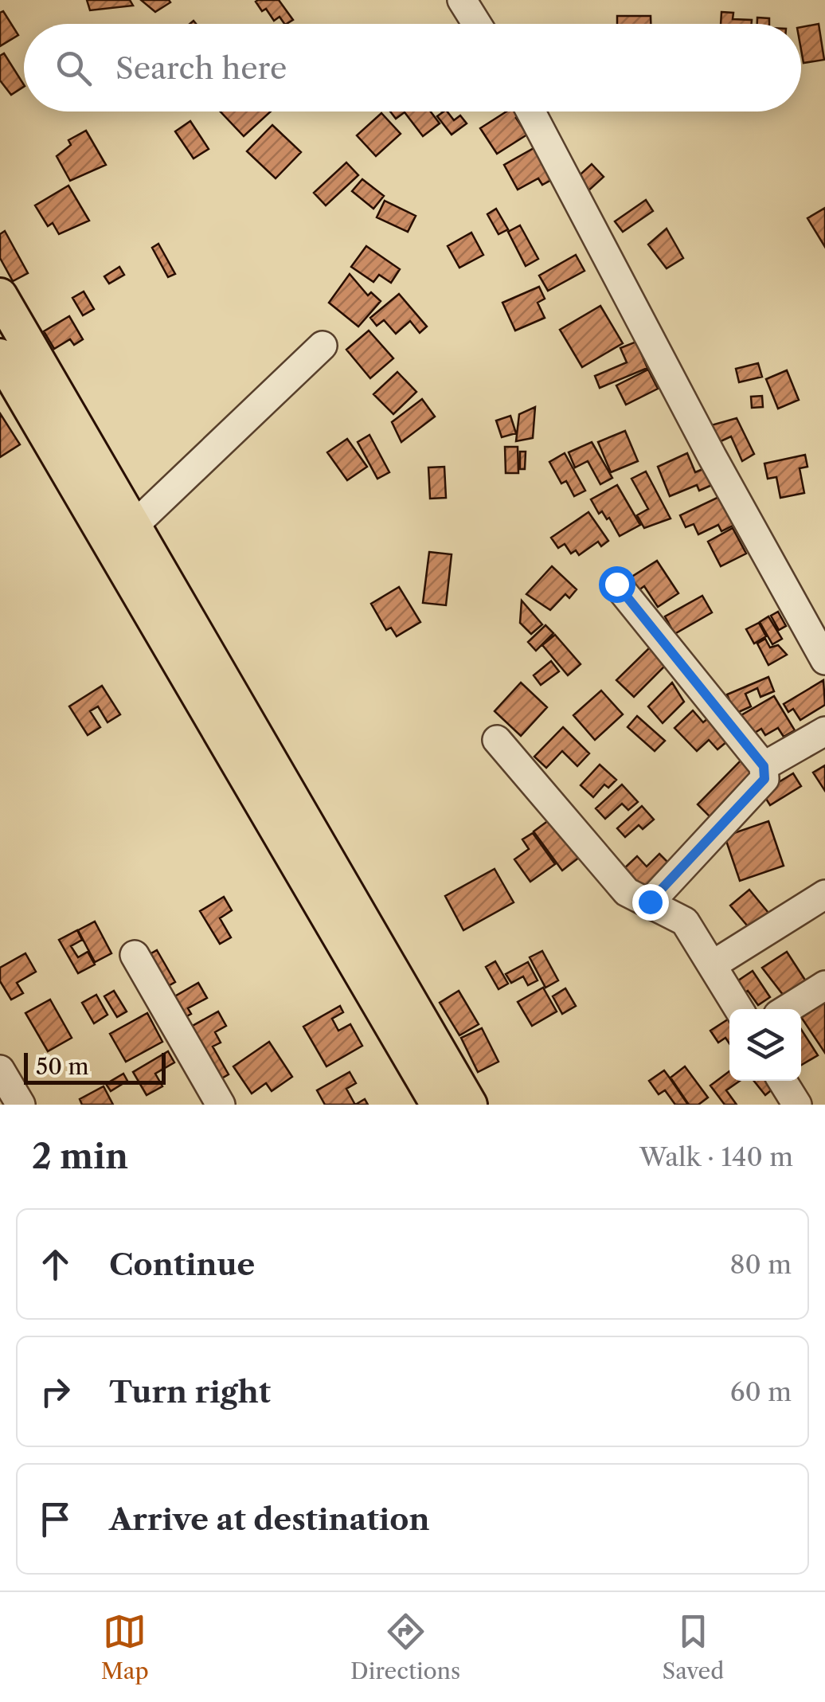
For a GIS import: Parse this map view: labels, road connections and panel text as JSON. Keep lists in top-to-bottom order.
{
  "scale_bar": "50 m",
  "page": {
    "search": "Search here",
    "scale": "50 m",
    "heading": ["2 min", "Walk · 140 m"],
    "list": [
      ["Continue", "80 m"],
      ["Turn right", "60 m"],
      "Arrive at destination"
    ],
    "nav": ["Map", "Directions", "Saved"]
  }
}
